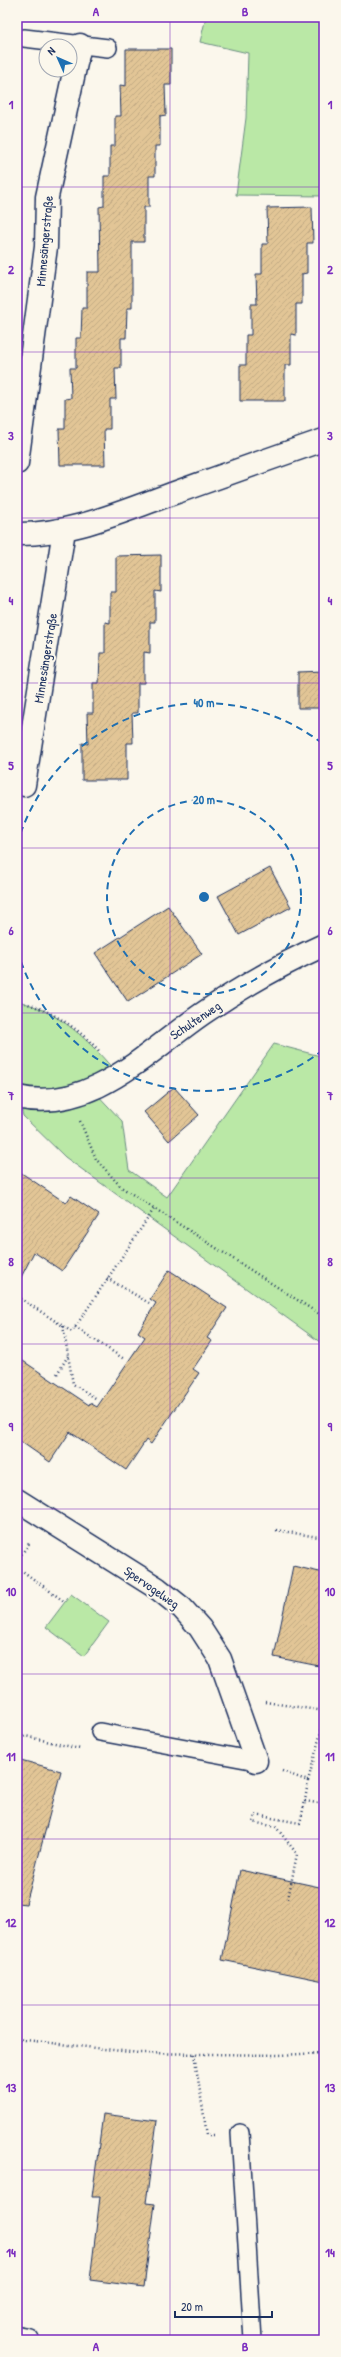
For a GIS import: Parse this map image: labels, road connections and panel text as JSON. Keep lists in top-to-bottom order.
{
  "streets": {
    "street": ["Minnesängerstraße", "Schultenweg", "Spervogelweg"]
  },
  "scale_bar": "20 m",
  "north": "top left",
  "grid": {
    "columns": ["A", "B"],
    "rows": [
      "1",
      "2",
      "3",
      "4",
      "5",
      "6",
      "7",
      "8",
      "9",
      "10",
      "11",
      "12",
      "13",
      "14"
    ]
  },
  "rings": ["40 m", "20 m"]
}
